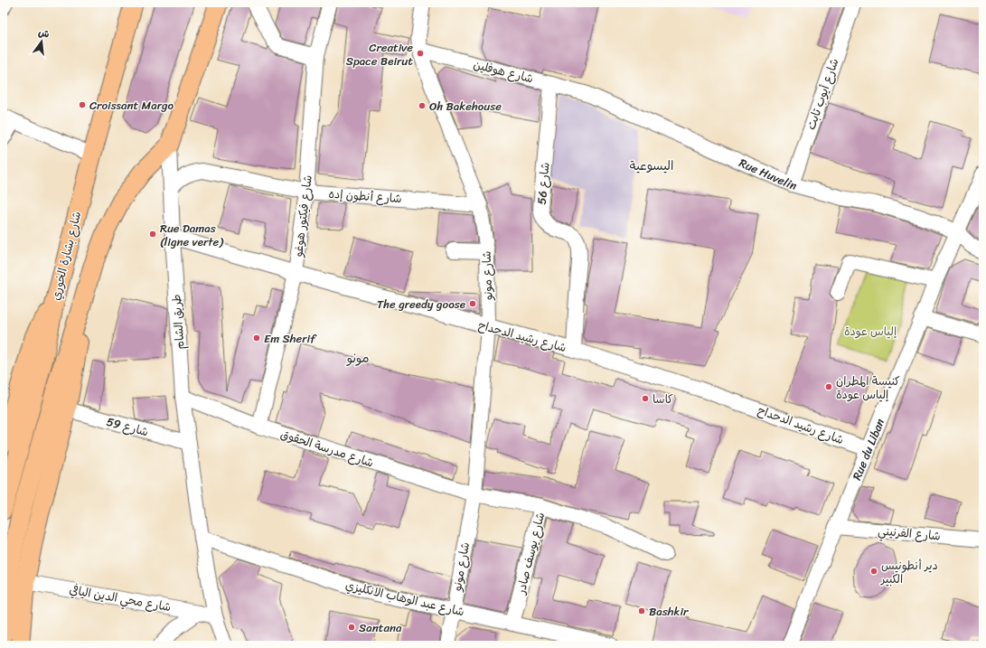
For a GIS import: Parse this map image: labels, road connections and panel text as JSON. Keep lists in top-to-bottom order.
{
  "streets": {
    "main road": ["شارع بشارة الخوري", "طريق الشام"],
    "street": [
      "شارع هوفلين",
      "شارع أيوب تابت",
      "Rue Huvelin",
      "شارع 56",
      "شارع أنطون إده",
      "شارع فيكتور هوغو",
      "شارع مونو",
      "شارع رشيد الدحداح",
      "شارع 59",
      "شارع مدرسة الحقوق",
      "Rue du Liban",
      "شارع الفرنيني",
      "شارع يوسف صادر",
      "شارع محي الدين اليافي",
      "شارع عبد الوهاب الانكليزي"
    ]
  },
  "crossings": [
    ["شارع هوفلين", "Rue Huvelin"],
    ["شارع هوفلين", "شارع 56"],
    ["شارع هوفلين", "شارع مونو"],
    ["شارع أيوب تابت", "Rue Huvelin"],
    ["Rue Huvelin", "Rue du Liban"],
    ["شارع 56", "شارع رشيد الدحداح"],
    ["شارع أنطون إده", "شارع فيكتور هوغو"],
    ["شارع أنطون إده", "شارع مونو"],
    ["شارع أنطون إده", "طريق الشام"],
    ["شارع فيكتور هوغو", "شارع رشيد الدحداح"],
    ["شارع فيكتور هوغو", "شارع مدرسة الحقوق"],
    ["شارع مونو", "شارع رشيد الدحداح"],
    ["شارع مونو", "شارع مدرسة الحقوق"],
    ["شارع مونو", "شارع يوسف صادر"],
    ["شارع مونو", "شارع عبد الوهاب الانكليزي"],
    ["طريق الشام", "شارع رشيد الدحداح"],
    ["طريق الشام", "شارع 59"],
    ["طريق الشام", "شارع مدرسة الحقوق"],
    ["طريق الشام", "شارع محي الدين اليافي"],
    ["طريق الشام", "شارع عبد الوهاب الانكليزي"],
    ["شارع رشيد الدحداح", "Rue du Liban"],
    ["شارع مدرسة الحقوق", "شارع يوسف صادر"],
    ["Rue du Liban", "شارع الفرنيني"],
    ["شارع يوسف صادر", "شارع عبد الوهاب الانكليزي"]
  ],
  "districts": ["اليسوعية", "مونو"],
  "parks": ["إلياس عودة"],
  "places": [
    "Creative Space Beirut",
    "Croissant Margo",
    "Oh Bakehouse",
    "Rue Damas (ligne verte)",
    "The greedy goose",
    "Em Sherif",
    "كنيسة المطران إلياس عودة",
    "كاسا",
    "دير أنطونيس الكبير",
    "Bashkir",
    "Santana"
  ],
  "north": "top"
}
